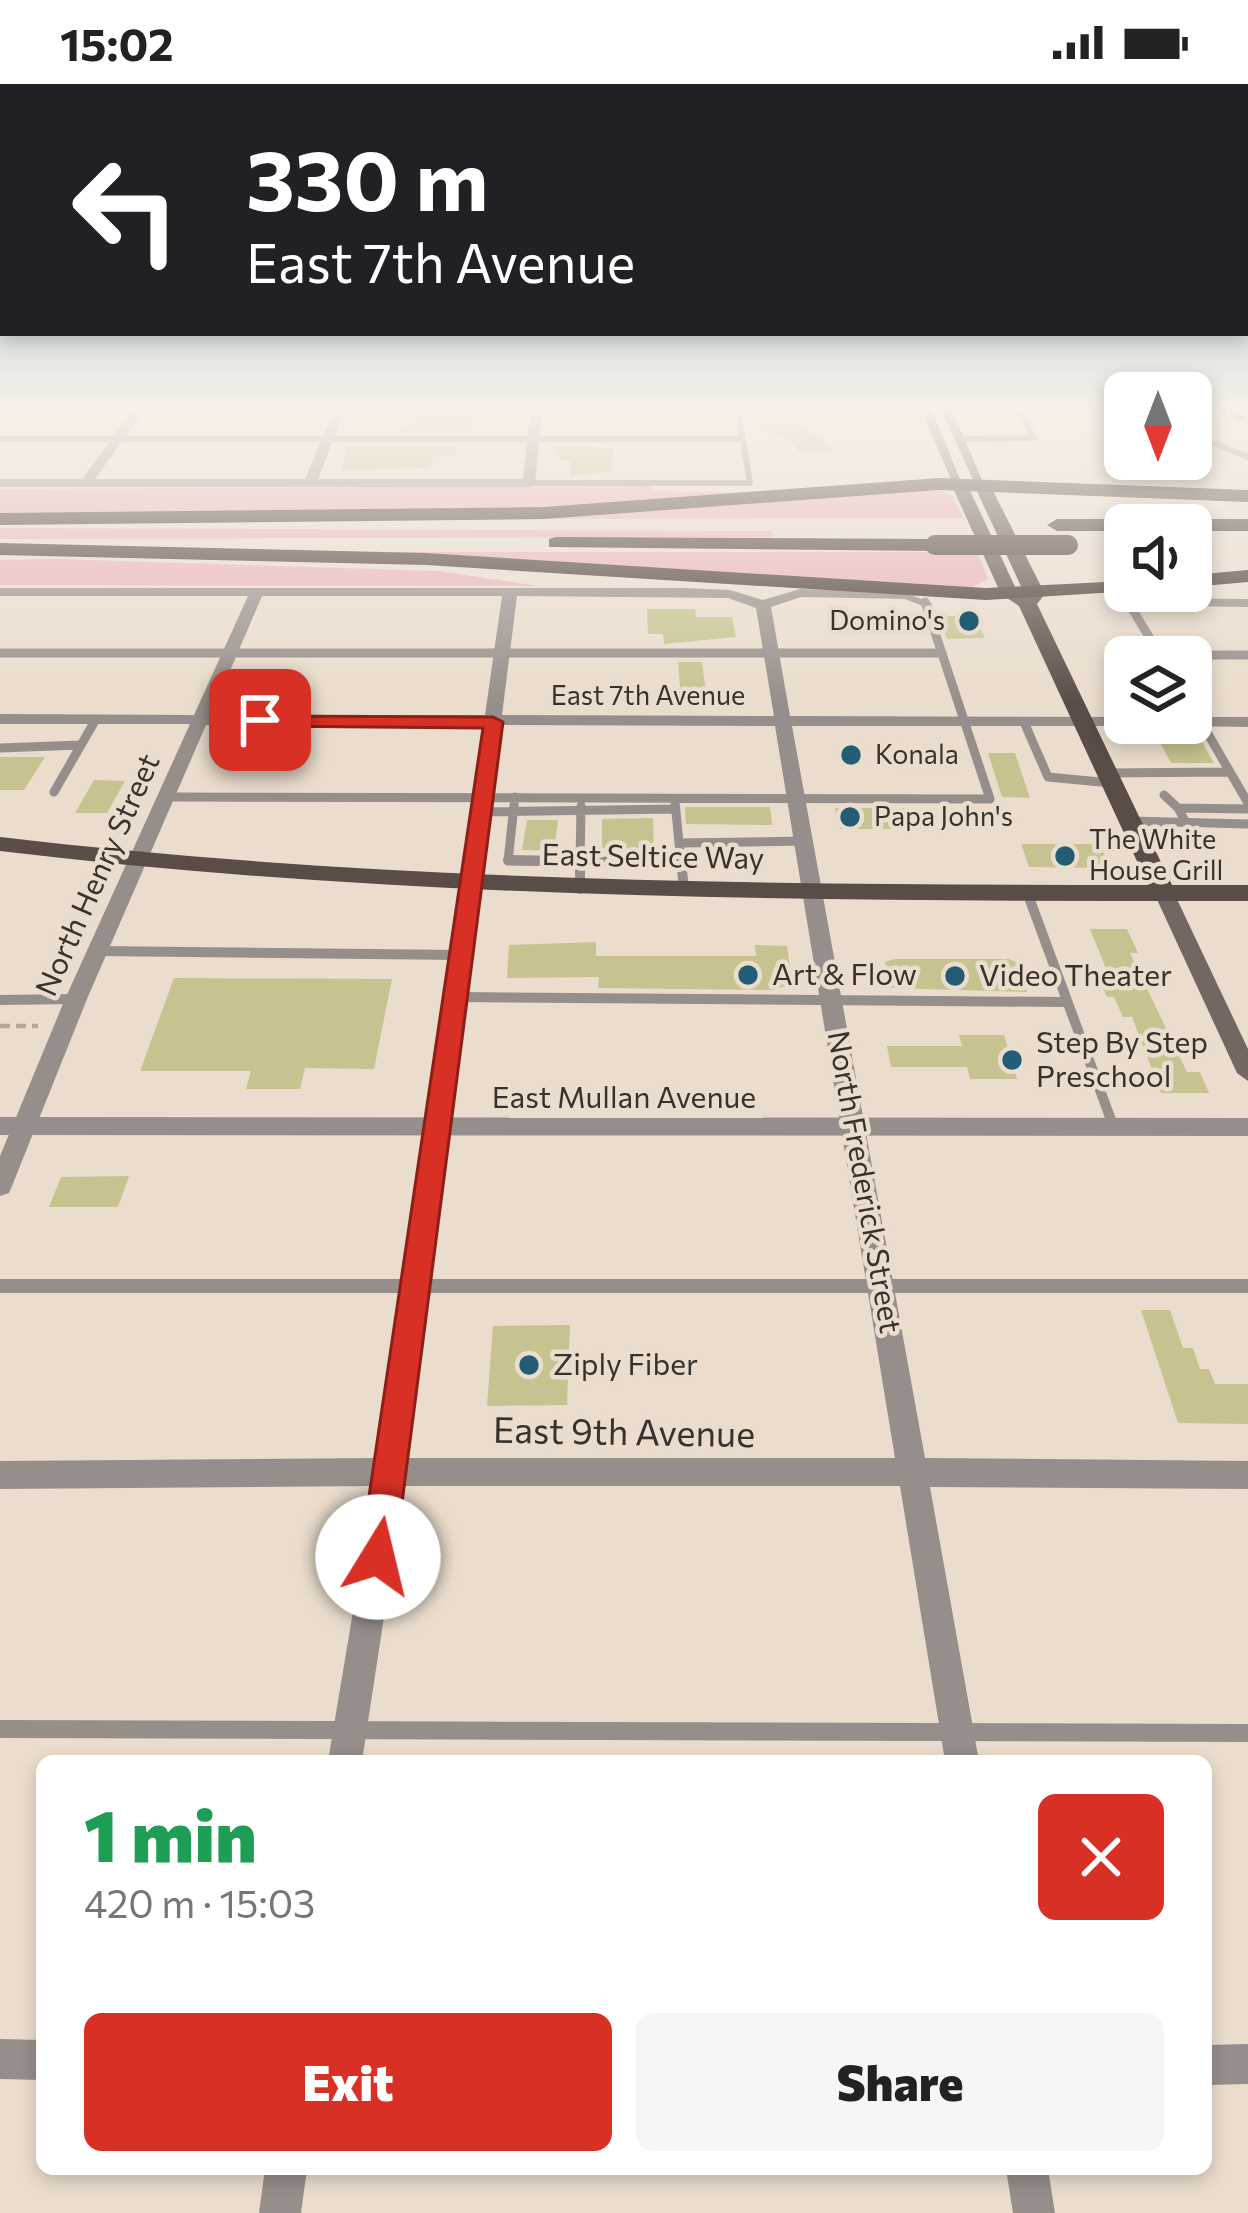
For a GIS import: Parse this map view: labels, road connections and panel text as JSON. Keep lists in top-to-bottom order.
{
  "streets": {
    "main road": ["East Seltice Way"],
    "street": [
      "East 7th Avenue",
      "North Henry Street",
      "East Mullan Avenue",
      "North Frederick Street",
      "East 9th Avenue"
    ]
  },
  "crossings": [
    ["East 7th Avenue", "North Henry Street"],
    ["East 7th Avenue", "North Frederick Street"],
    ["East Seltice Way", "North Henry Street"],
    ["East Seltice Way", "North Frederick Street"],
    ["North Henry Street", "East Mullan Avenue"],
    ["East Mullan Avenue", "North Frederick Street"],
    ["North Frederick Street", "East 9th Avenue"]
  ],
  "places": [
    "Domino's",
    "Konala",
    "Papa John's",
    "The White House Grill",
    "Art & Flow",
    "Video Theater",
    "Step By Step Preschool",
    "Ziply Fiber"
  ],
  "north": "bottom",
  "page": {
    "status": "15:02",
    "turn": ["330 m", "East 7th Avenue"],
    "heading": ["1 min", "420 m · 15:03"],
    "buttons": ["Exit", "Share"]
  }
}
